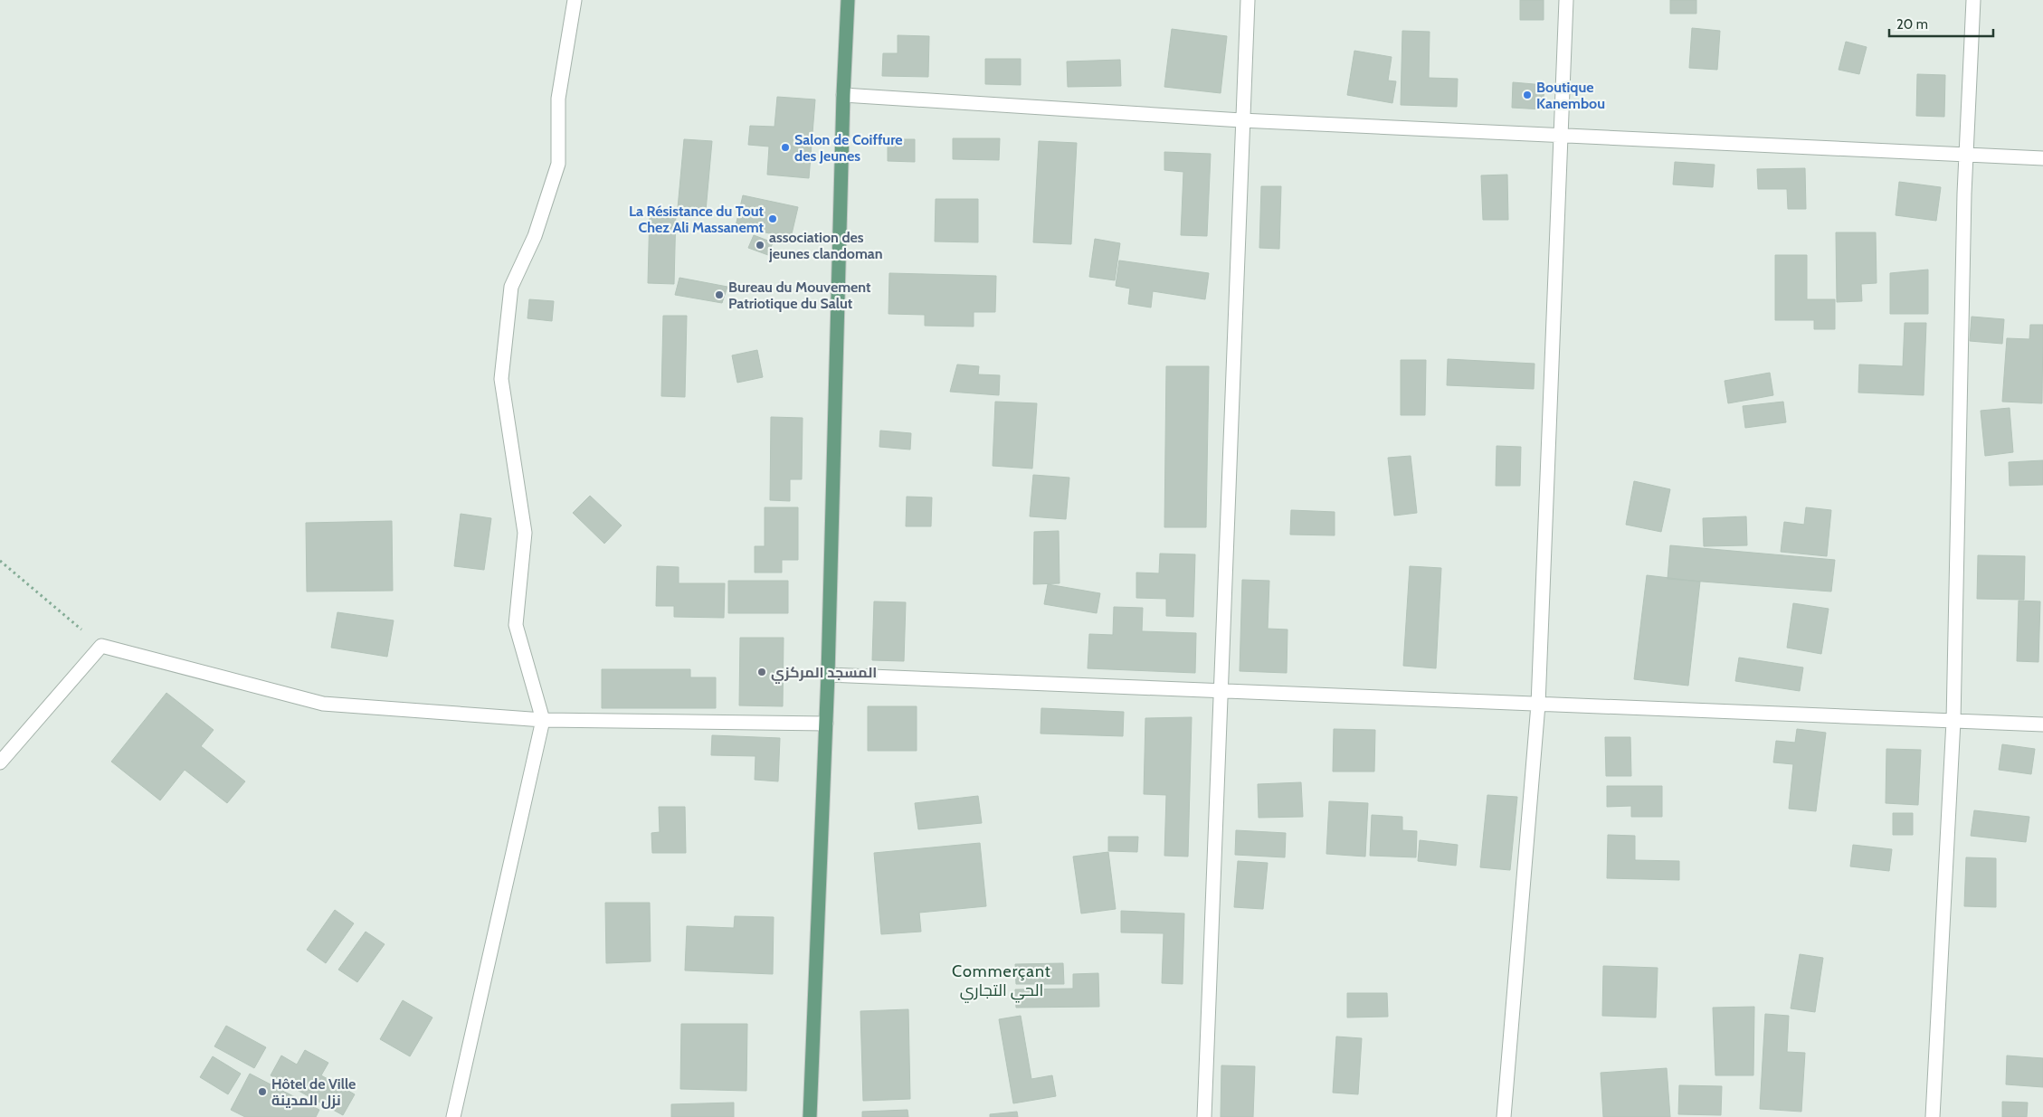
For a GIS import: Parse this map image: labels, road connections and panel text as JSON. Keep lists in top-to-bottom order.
{
  "districts": ["Commerçant الحي التجاري"],
  "places": [
    "Boutique Kanembou",
    "Salon de Coiffure des Jeunes",
    "La Résistance du Tout Chez Ali Massanemt",
    "association des jeunes clandoman",
    "Bureau du Mouvement Patriotique du Salut",
    "المسجد المركزي",
    "Hôtel de Ville نزل المدينة"
  ],
  "scale_bar": "20 m"
}
